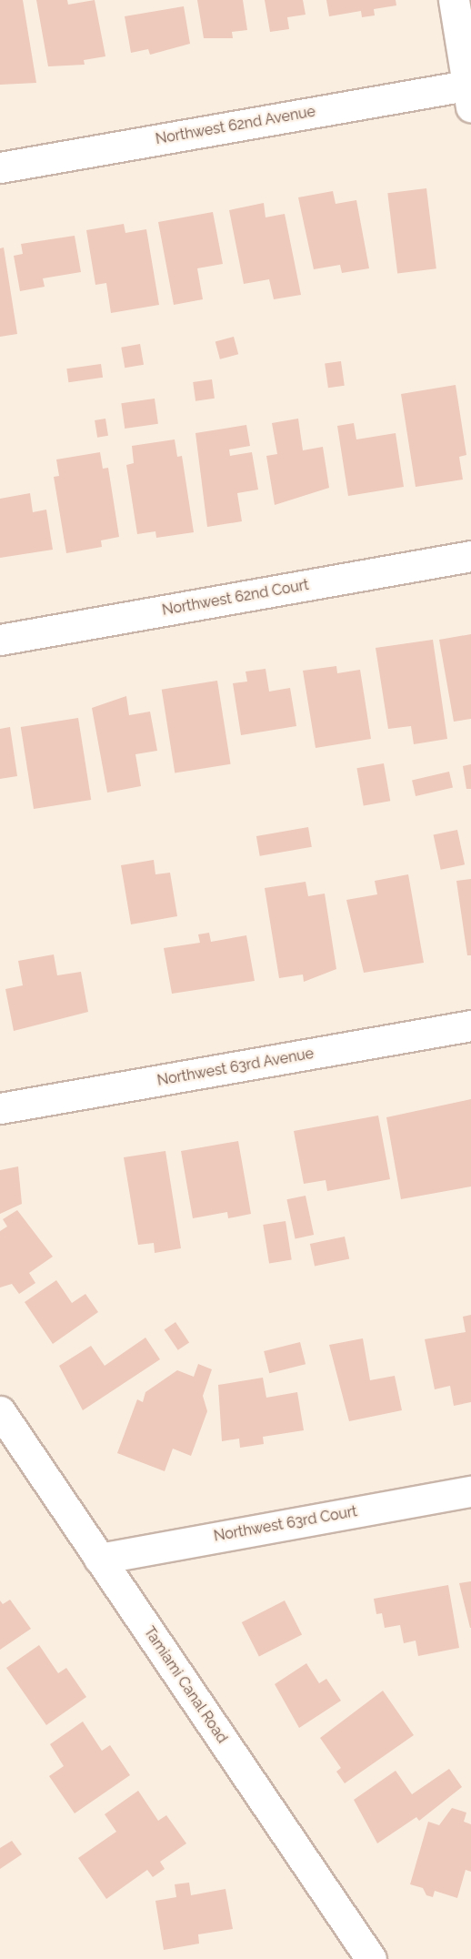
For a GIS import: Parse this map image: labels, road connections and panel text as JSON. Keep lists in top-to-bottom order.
{
  "streets": {
    "street": [
      "Northwest 62nd Avenue",
      "Northwest 62nd Court",
      "Northwest 63rd Avenue",
      "Northwest 63rd Court",
      "Tamiami Canal Road"
    ]
  },
  "crossings": [
    ["Northwest 63rd Court", "Tamiami Canal Road"]
  ]
}
